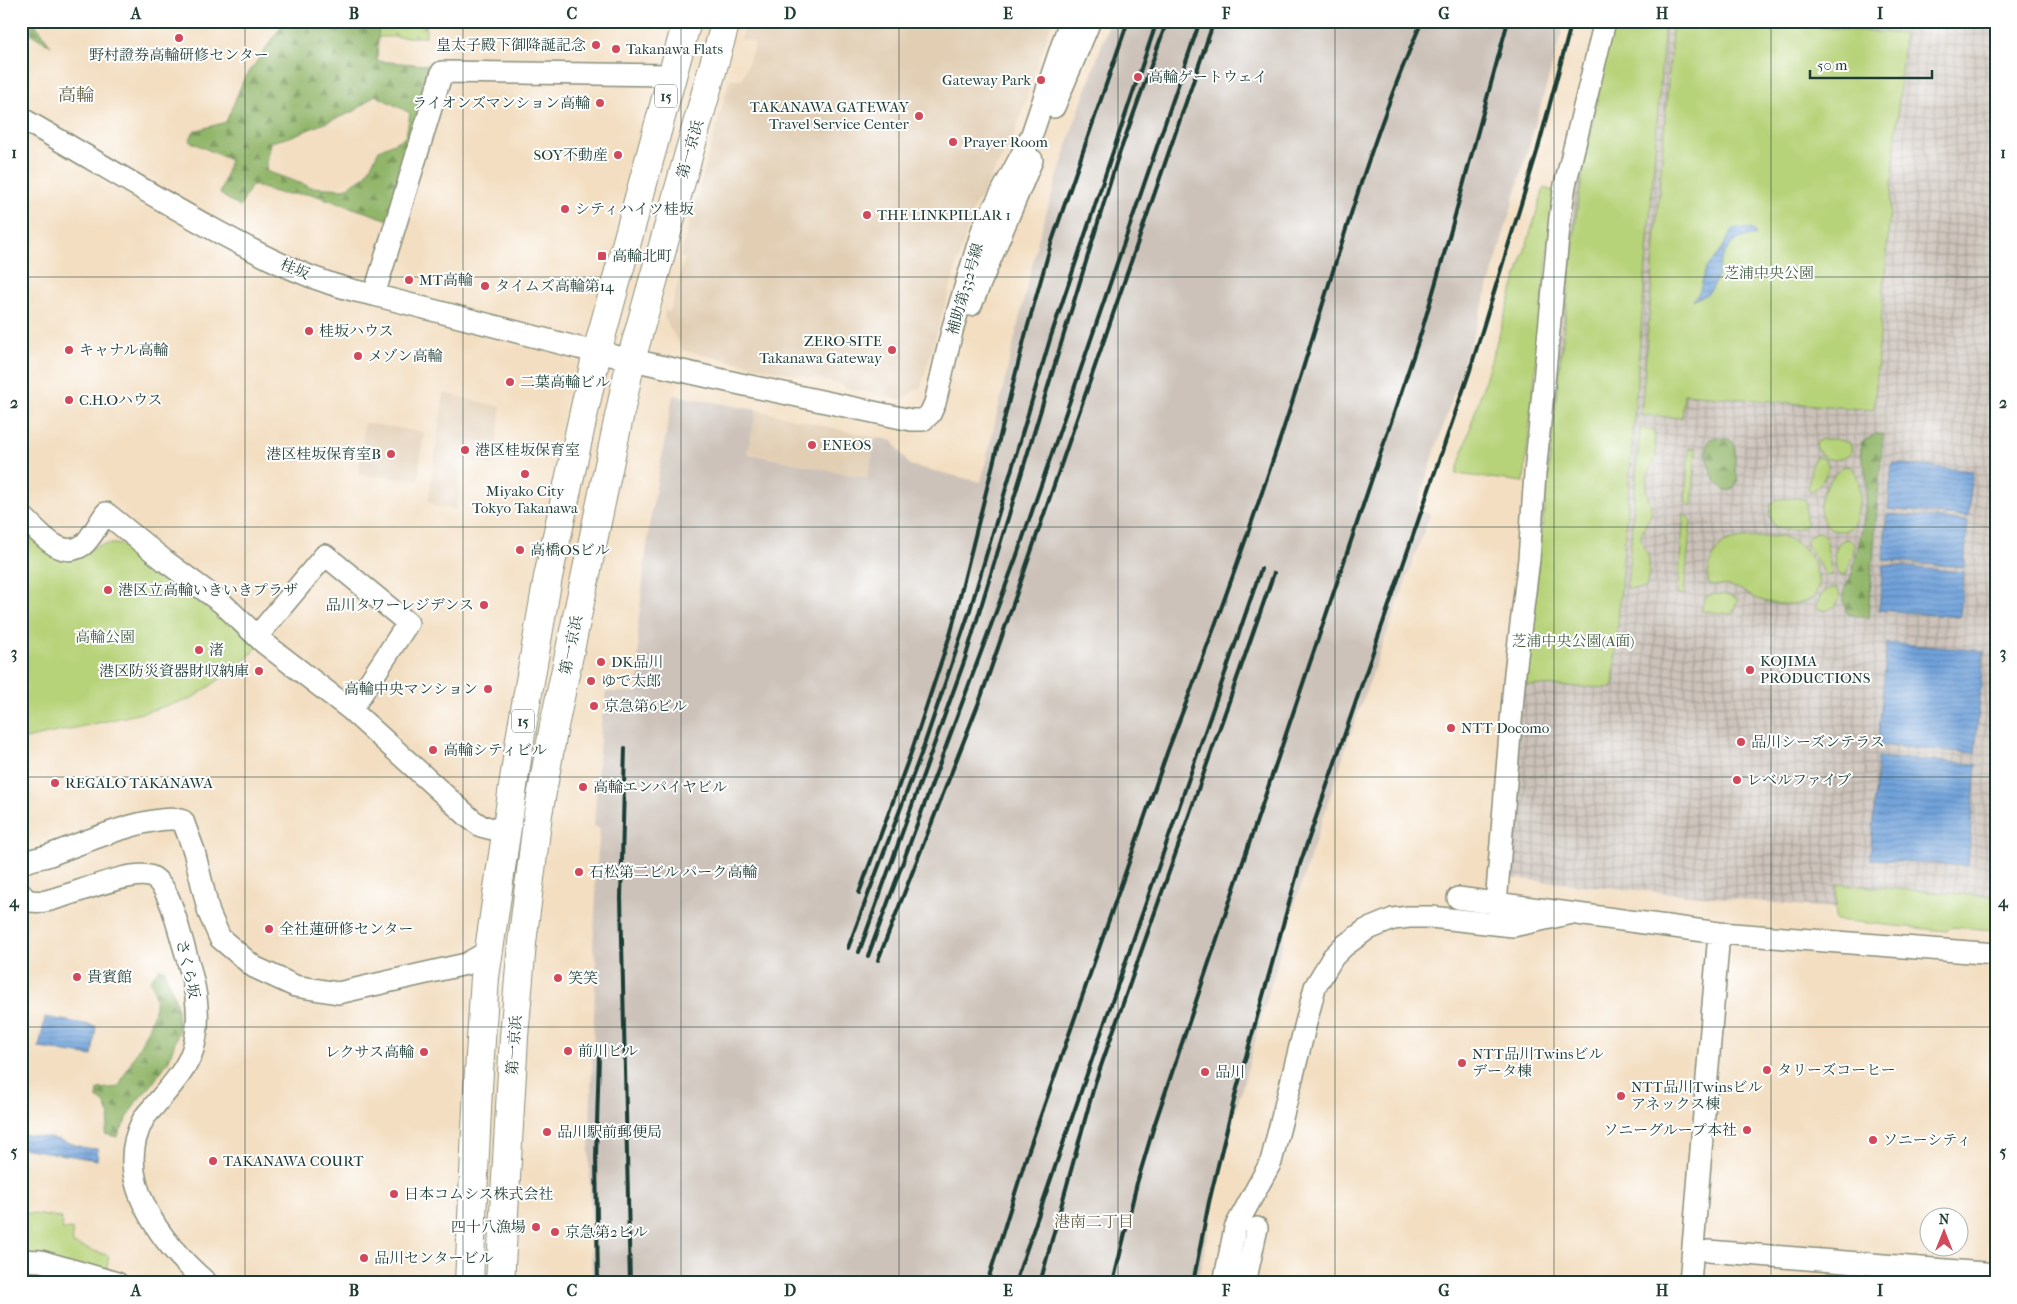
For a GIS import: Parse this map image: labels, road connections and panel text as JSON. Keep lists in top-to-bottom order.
{
  "streets": {
    "highway": ["15", "第一京浜"],
    "street": ["桂坂", "補助第332号線", "さくら坂"]
  },
  "crossings": [
    ["15", "桂坂"],
    ["第一京浜", "桂坂"],
    ["桂坂", "補助第332号線"]
  ],
  "districts": ["高輪", "港南二丁目"],
  "parks": ["芝浦中央公園", "高輪公園", "芝浦中央公園(A面)"],
  "places": {
    "other": [
      "野村證券高輪研修センター",
      "皇太子殿下御降誕記念",
      "Takanawa Flats",
      "高輪ゲートウェイ",
      "Gateway Park",
      "ライオンズマンション高輪",
      "TAKANAWA GATEWAY Travel Service Center",
      "Prayer Room",
      "SOY不動産",
      "シティハイツ桂坂",
      "THE LINKPILLAR 1",
      "MT高輪",
      "タイムズ高輪第14",
      "桂坂ハウス",
      "キャナル高輪",
      "ZERO-SITE Takanawa Gateway",
      "メゾン高輪",
      "二葉高輪ビル",
      "C.H.Oハウス",
      "ENEOS",
      "港区桂坂保育室",
      "港区桂坂保育室B",
      "Miyako City Tokyo Takanawa",
      "高橋OSビル",
      "港区立高輪いきいきプラザ",
      "品川タワーレジデンス",
      "渚",
      "DK品川",
      "KOJIMA PRODUCTIONS",
      "港区防災資器財収納庫",
      "ゆで太郎",
      "高輪中央マンション",
      "京急第6ビル",
      "NTT Docomo",
      "品川シーズンテラス",
      "高輪シティビル",
      "レベルファイブ",
      "REGALO TAKANAWA",
      "高輪エンパイヤビル",
      "石松第二ビル パーク高輪",
      "全社蓮研修センター",
      "貴賓館",
      "笑笑",
      "前川ビル",
      "レクサス高輪",
      "NTT品川Twinsビル データ棟",
      "タリーズコーヒー",
      "品川",
      "NTT品川Twinsビル アネックス棟",
      "ソニーグループ本社",
      "品川駅前郵便局",
      "ソニーシティ",
      "TAKANAWA COURT",
      "日本コムシス株式会社",
      "四十八漁場",
      "京急第2ビル",
      "品川センタービル"
    ],
    "transit": ["高輪北町"]
  },
  "scale_bar": "50 m",
  "north": "top",
  "grid": {
    "columns": [
      "A",
      "B",
      "C",
      "D",
      "E",
      "F",
      "G",
      "H",
      "I"
    ],
    "rows": [
      "1",
      "2",
      "3",
      "4",
      "5"
    ]
  }
}
